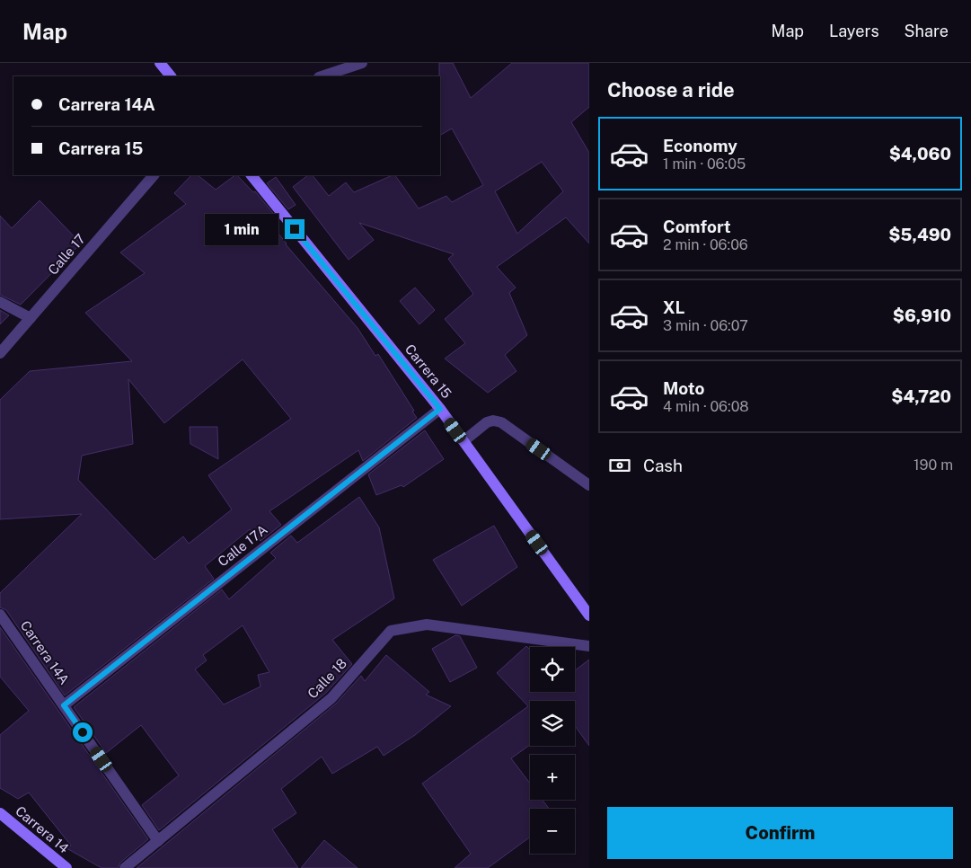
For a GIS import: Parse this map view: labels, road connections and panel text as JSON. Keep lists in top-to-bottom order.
{
  "streets": {
    "street": [
      "Calle 17",
      "Carrera 15",
      "Calle 17A",
      "Carrera 14A",
      "Calle 18",
      "Carrera 14"
    ]
  },
  "crossings": [
    ["Carrera 15", "Calle 17A"],
    ["Calle 17A", "Carrera 14A"],
    ["Carrera 14A", "Calle 18"]
  ],
  "page": {
    "header": "Map",
    "nav": ["Map", "Layers", "Share"],
    "heading": "Choose a ride",
    "banner": ["Carrera 14A", "Carrera 15"],
    "list": [
      {
        "name": "Economy",
        "note": "1 min · 06:05",
        "value": "$4,060"
      },
      {
        "name": "Comfort",
        "note": "2 min · 06:06",
        "value": "$5,490"
      },
      {
        "name": "XL",
        "note": "3 min · 06:07",
        "value": "$6,910"
      },
      {
        "name": "Moto",
        "note": "4 min · 06:08",
        "value": "$4,720"
      }
    ],
    "bubble": "1 min",
    "pay": ["Cash", "190 m"],
    "map_buttons": ["+", "−"],
    "buttons": "Confirm"
  }
}
